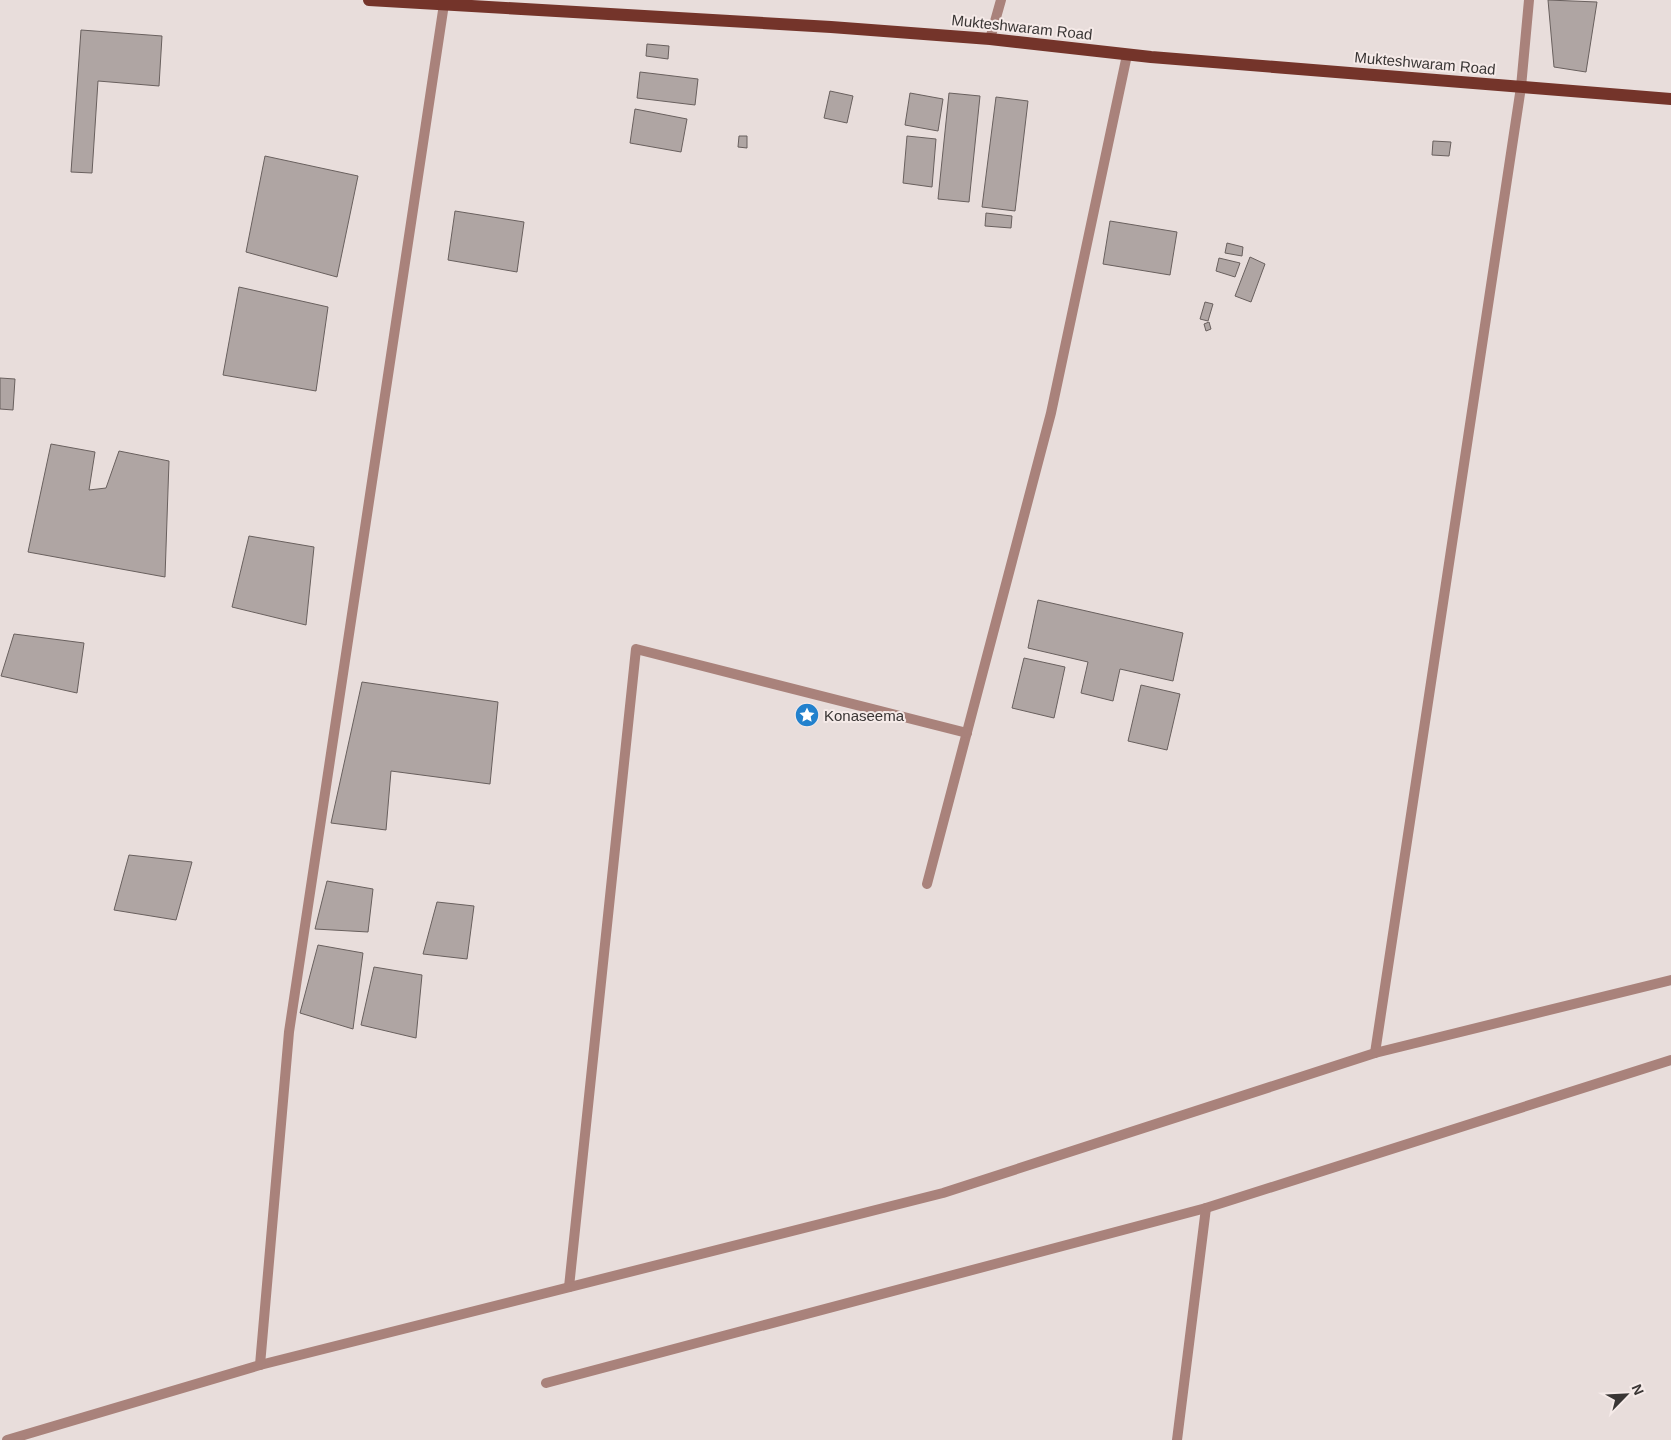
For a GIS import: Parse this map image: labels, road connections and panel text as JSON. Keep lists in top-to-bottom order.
{
  "streets": {
    "main road": ["Mukteshwaram Road"]
  },
  "places": {
    "place": ["Konaseema"]
  },
  "north": "top right"
}
